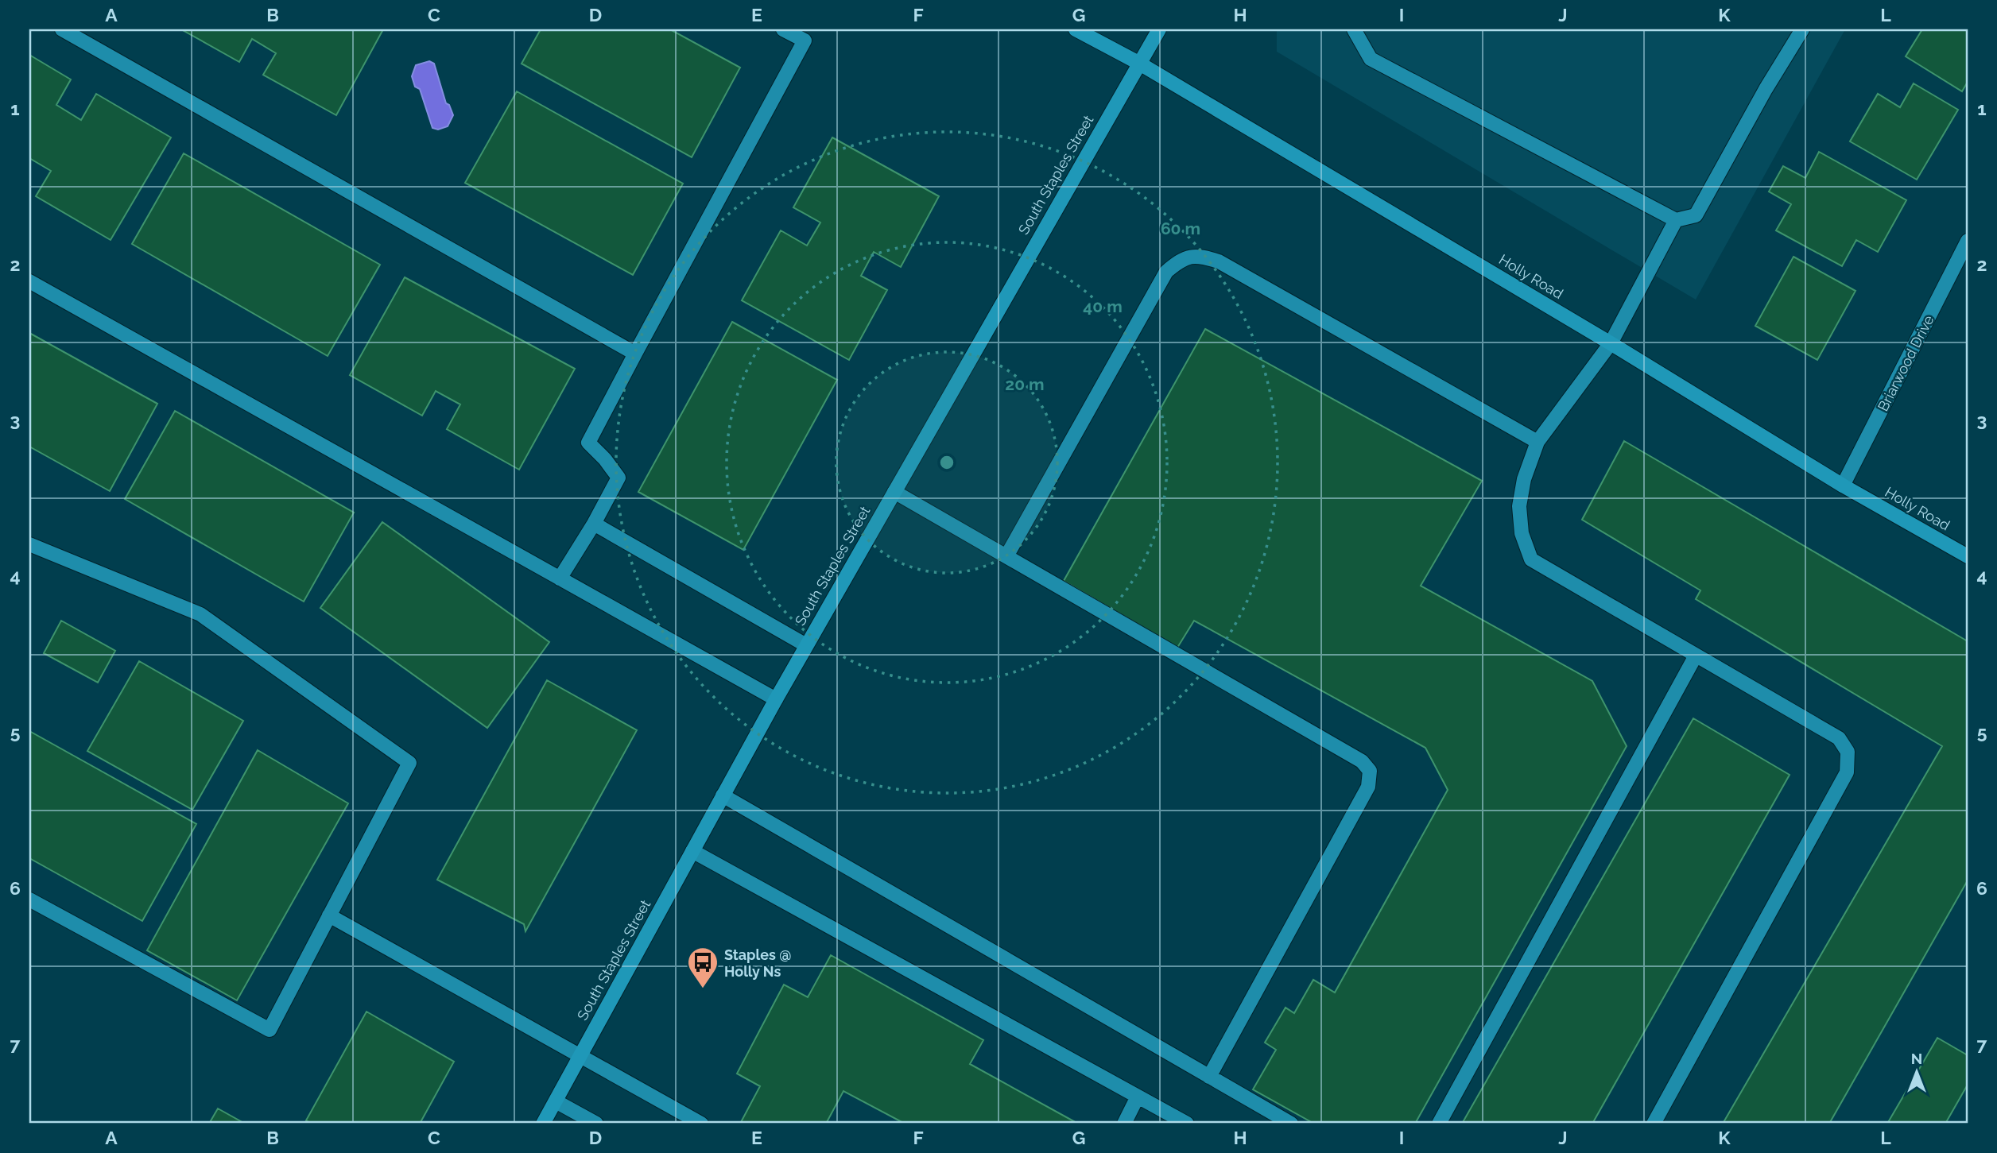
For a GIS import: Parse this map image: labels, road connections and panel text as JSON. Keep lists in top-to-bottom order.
{
  "streets": {
    "main road": ["South Staples Street", "Holly Road"],
    "street": ["Briarwood Drive"]
  },
  "crossings": [
    ["South Staples Street", "Holly Road"],
    ["Holly Road", "Briarwood Drive"]
  ],
  "places": {
    "bus stop": ["Staples @ Holly Ns"]
  },
  "north": "top",
  "grid": {
    "columns": [
      "A",
      "B",
      "C",
      "D",
      "E",
      "F",
      "G",
      "H",
      "I",
      "J",
      "K",
      "L"
    ],
    "rows": [
      "1",
      "2",
      "3",
      "4",
      "5",
      "6",
      "7"
    ]
  },
  "rings": ["60 m", "40 m", "20 m"]
}
